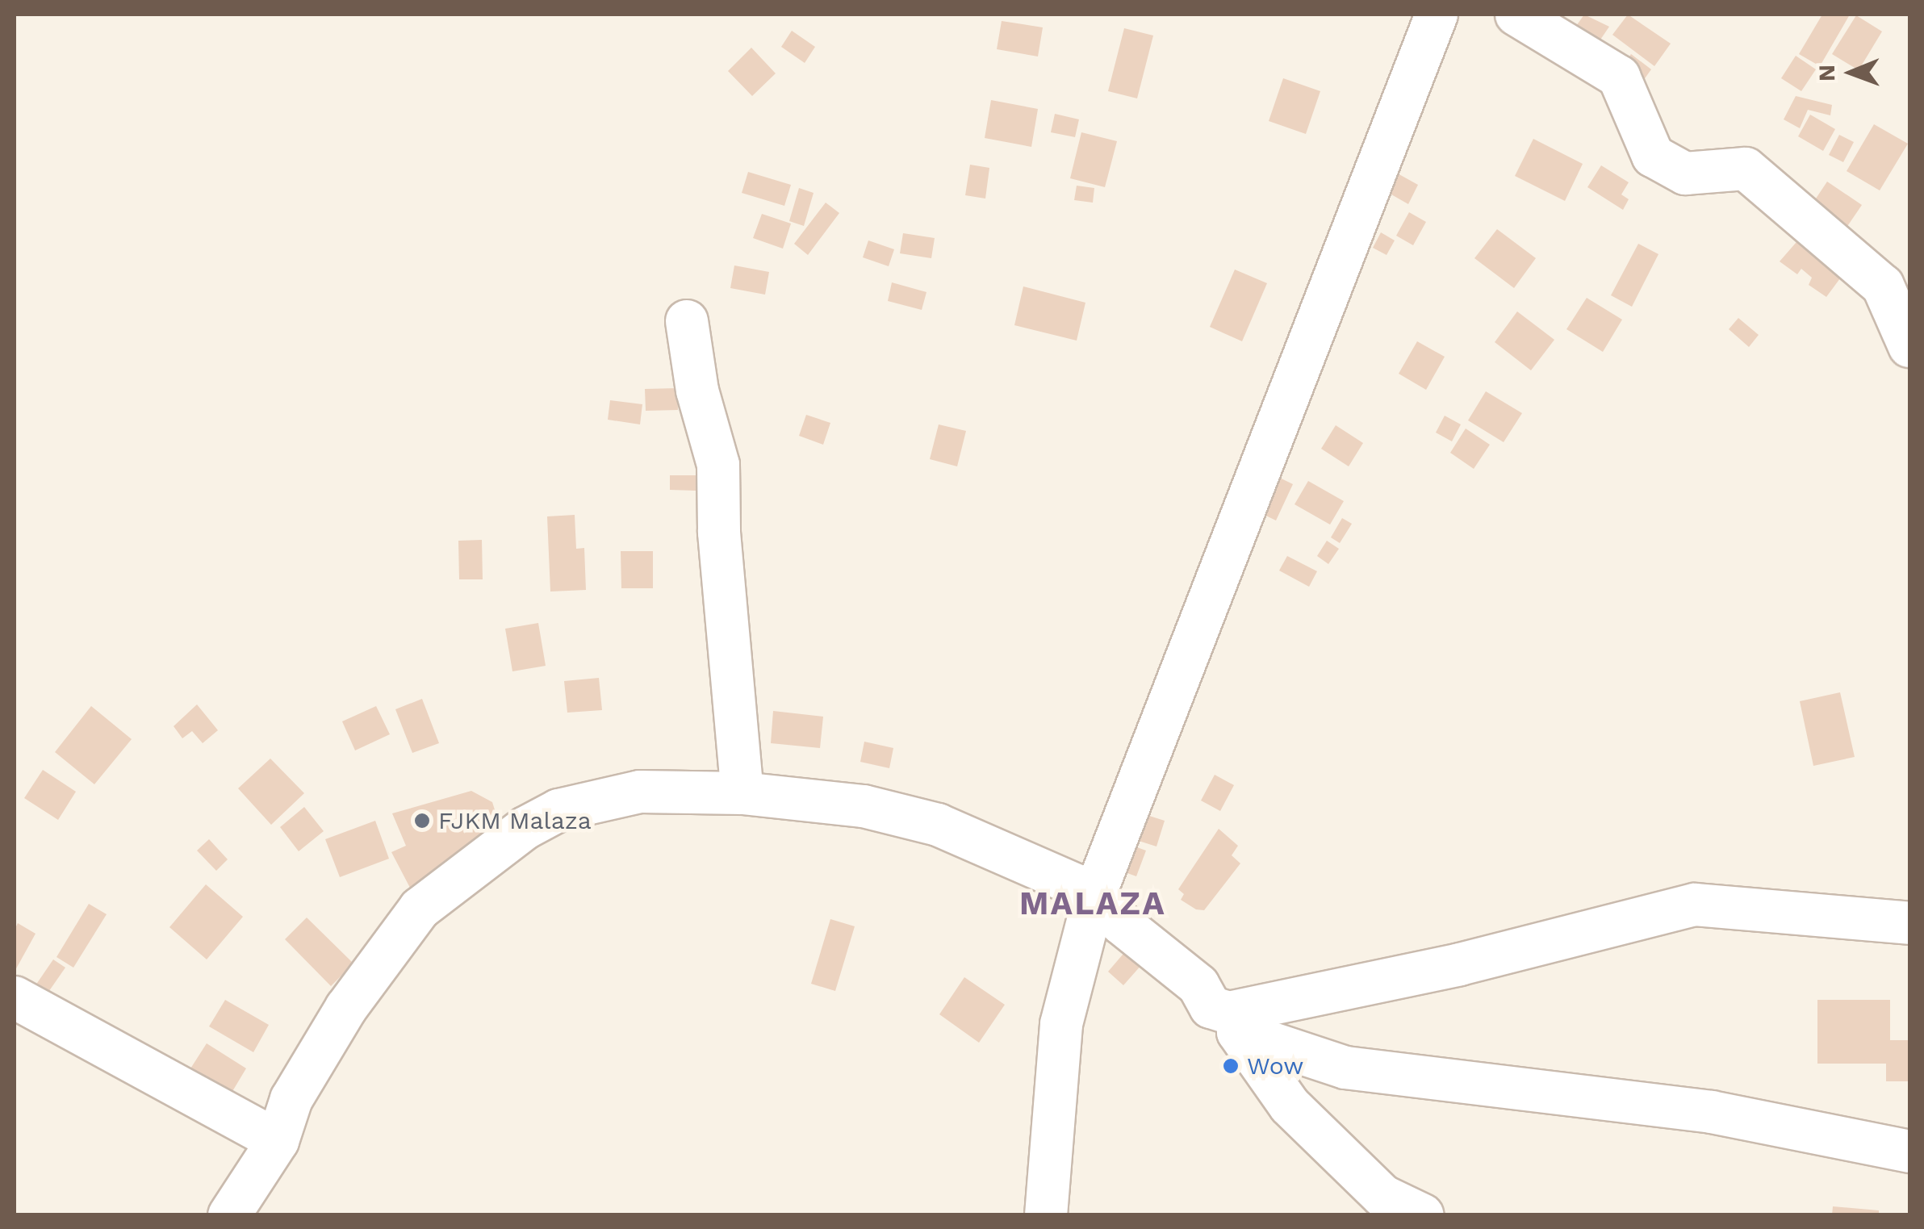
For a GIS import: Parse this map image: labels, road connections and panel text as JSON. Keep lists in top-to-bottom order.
{
  "districts": ["MALAZA"],
  "places": ["FJKM Malaza", "Wow"],
  "north": "left"
}
